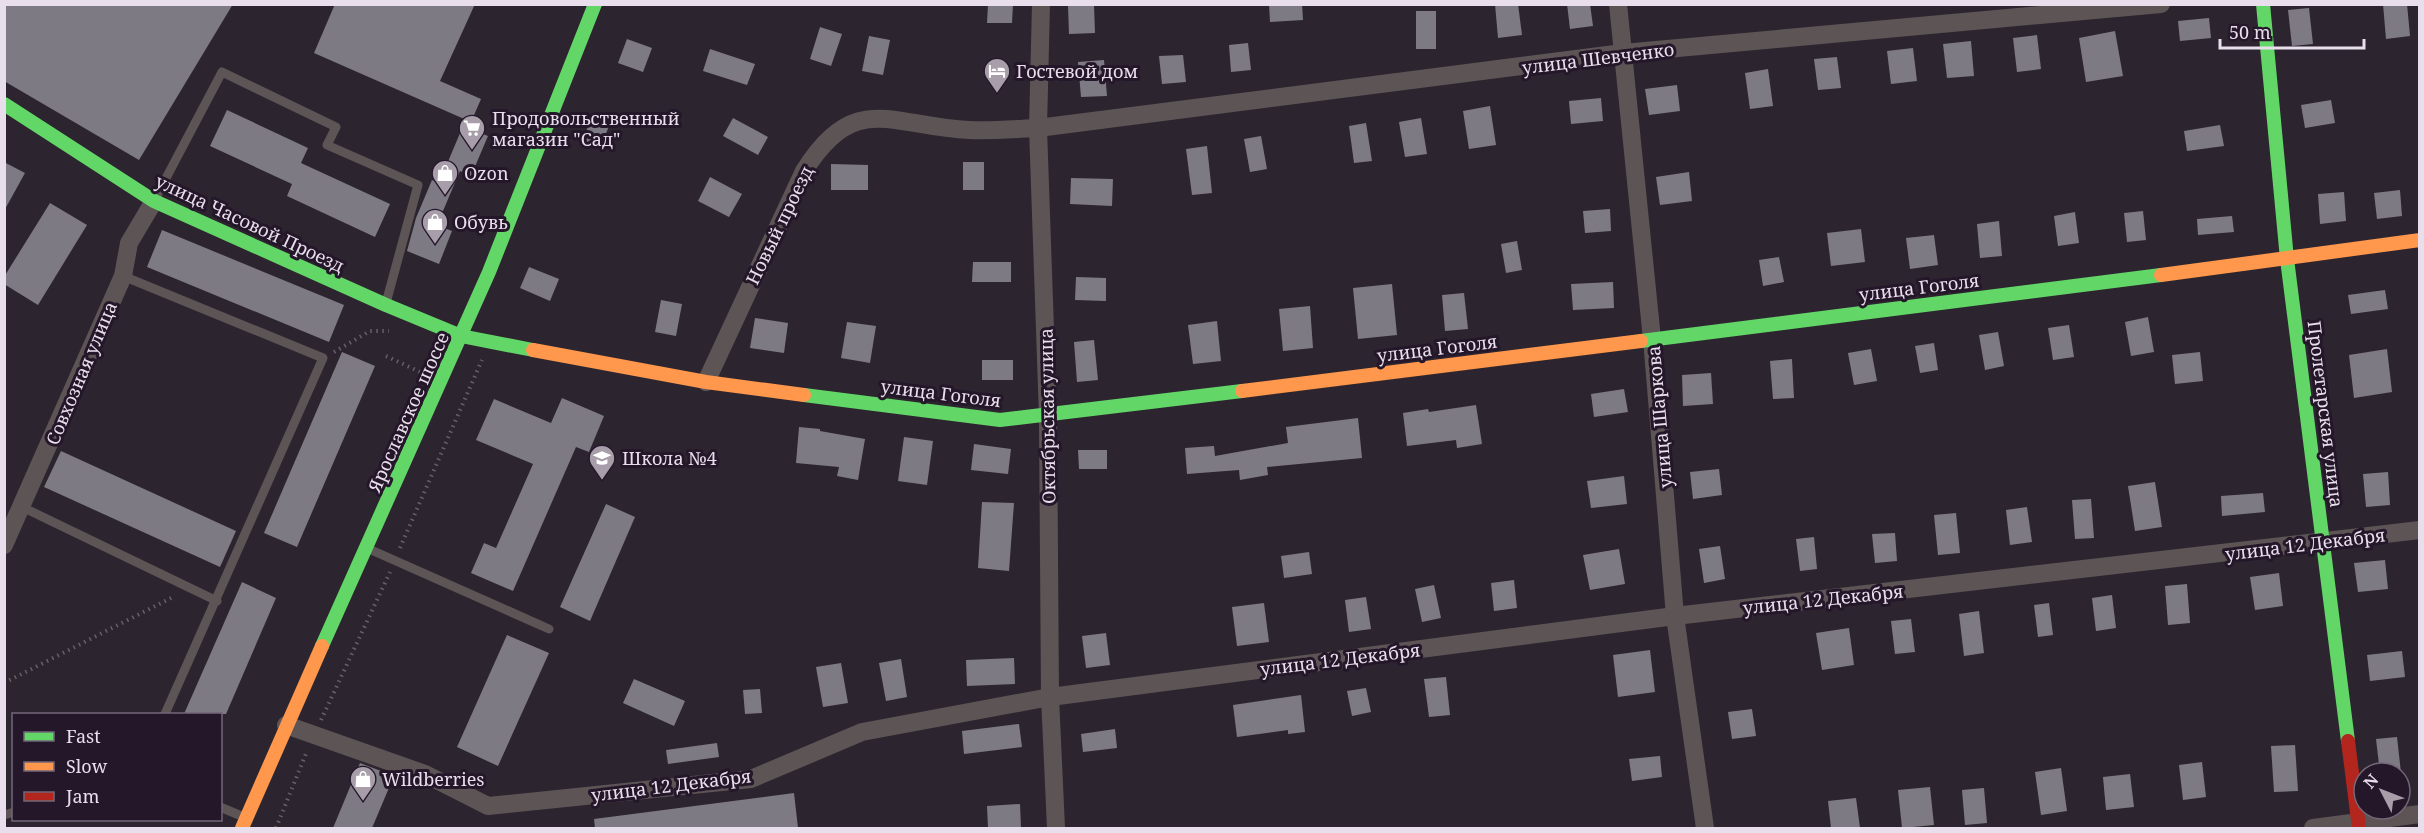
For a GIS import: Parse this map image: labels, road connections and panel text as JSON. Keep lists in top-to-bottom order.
{
  "streets": {
    "street": [
      "улица Шевченко",
      "улица Часовой Проезд",
      "Новый проезд",
      "улица Гоголя",
      "Совхозная улица",
      "Ярославское шоссе",
      "Пролетарская улица",
      "Октябрьская улица",
      "улица Шаркова",
      "улица 12 Декабря"
    ]
  },
  "crossings": [
    ["улица Шевченко", "Новый проезд"],
    ["улица Шевченко", "Октябрьская улица"],
    ["улица Шевченко", "улица Шаркова"],
    ["улица Часовой Проезд", "улица Гоголя"],
    ["улица Часовой Проезд", "Совхозная улица"],
    ["улица Часовой Проезд", "Ярославское шоссе"],
    ["Новый проезд", "улица Гоголя"],
    ["Новый проезд", "Октябрьская улица"],
    ["улица Гоголя", "Ярославское шоссе"],
    ["улица Гоголя", "Пролетарская улица"],
    ["улица Гоголя", "Октябрьская улица"],
    ["улица Гоголя", "улица Шаркова"],
    ["Ярославское шоссе", "улица 12 Декабря"],
    ["Пролетарская улица", "улица 12 Декабря"],
    ["Октябрьская улица", "улица 12 Декабря"],
    ["улица Шаркова", "улица 12 Декабря"]
  ],
  "places": {
    "hotel": ["Гостевой дом"],
    "supermarket": ["Продовольственный магазин \"Сад\""],
    "shop": ["Ozon", "Обувь", "Wildberries"],
    "school or university": ["Школа №4"]
  },
  "legend": ["Fast", "Slow", "Jam"],
  "scale_bar": "50 m",
  "north": "top left"
}
